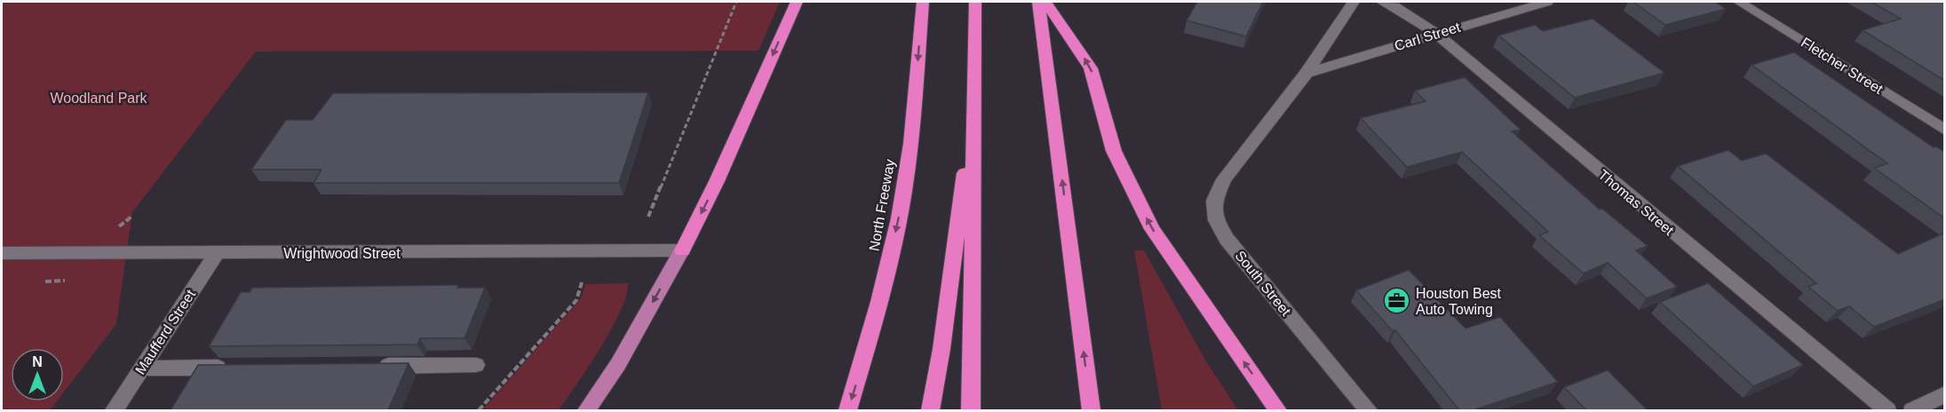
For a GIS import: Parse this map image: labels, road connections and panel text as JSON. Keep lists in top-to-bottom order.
{
  "streets": {
    "highway": ["North Freeway"],
    "street": [
      "Carl Street",
      "Fletcher Street",
      "Thomas Street",
      "Wrightwood Street",
      "South Street",
      "Maufferd Street"
    ]
  },
  "crossings": [
    ["Carl Street", "Thomas Street"],
    ["Carl Street", "South Street"],
    ["Wrightwood Street", "Maufferd Street"]
  ],
  "parks": ["Woodland Park"],
  "places": {
    "office": ["Houston Best Auto Towing"]
  },
  "north": "top"
}
